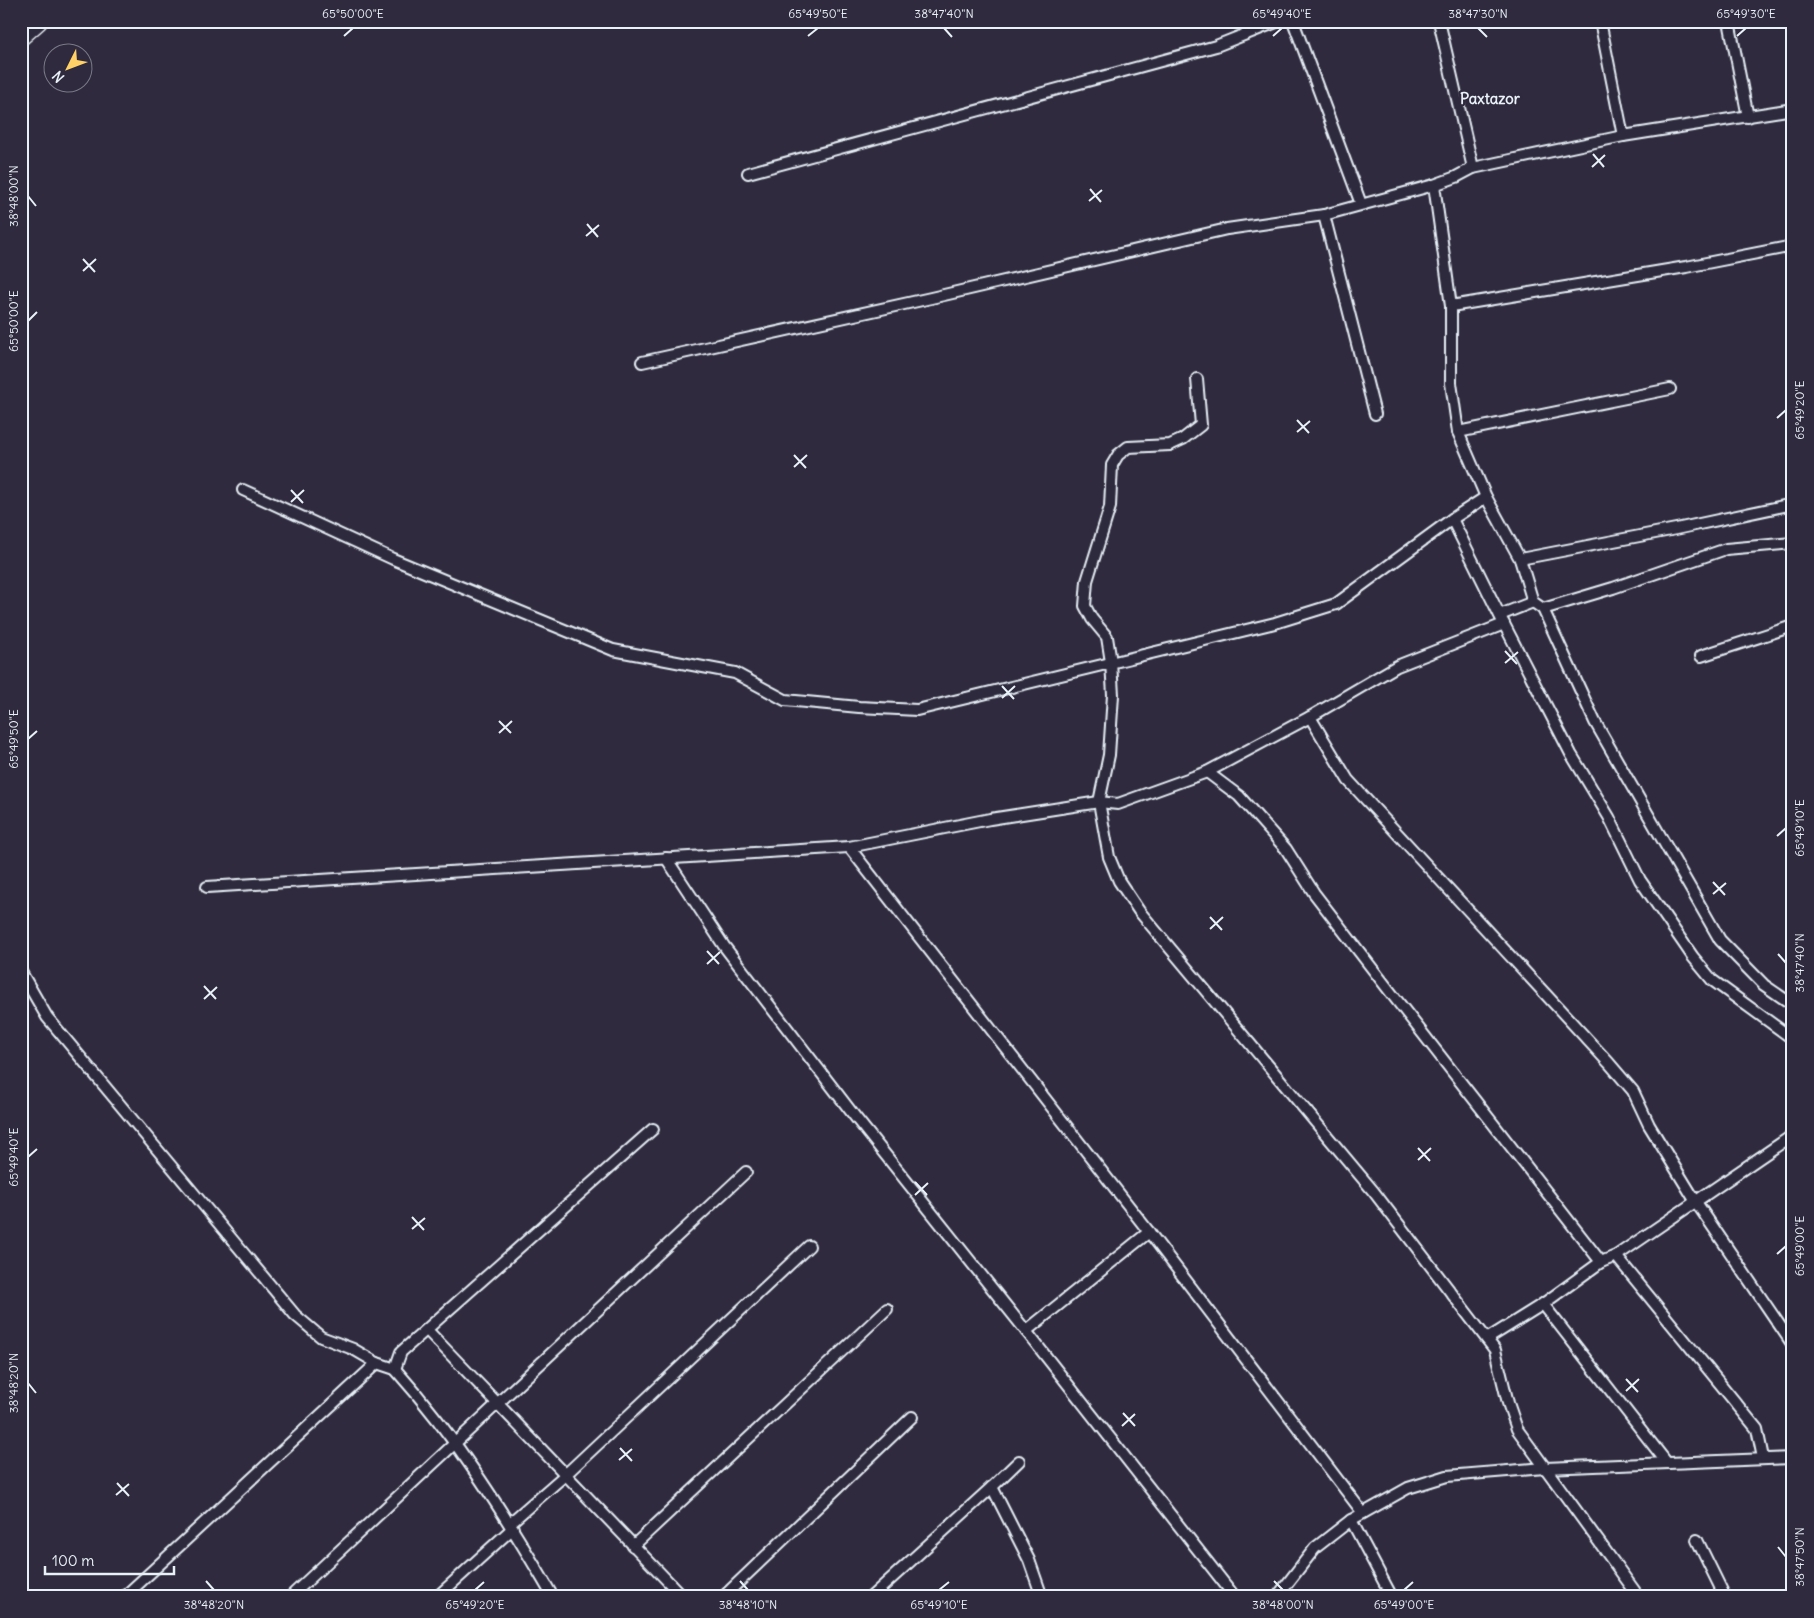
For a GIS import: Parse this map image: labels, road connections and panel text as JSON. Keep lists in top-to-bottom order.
{
  "districts": ["Paxtazor"],
  "scale_bar": "100 m",
  "north": "bottom left",
  "coordinates": [
    "65°50'00\"E",
    "65°49'50\"E",
    "38°47'40\"N",
    "65°49'40\"E",
    "38°47'30\"N",
    "65°49'30\"E",
    "38°48'00\"N",
    "65°49'20\"E",
    "65°49'10\"E",
    "65°49'00\"E",
    "38°48'20\"N",
    "38°47'50\"N",
    "38°48'10\"N"
  ]
}
